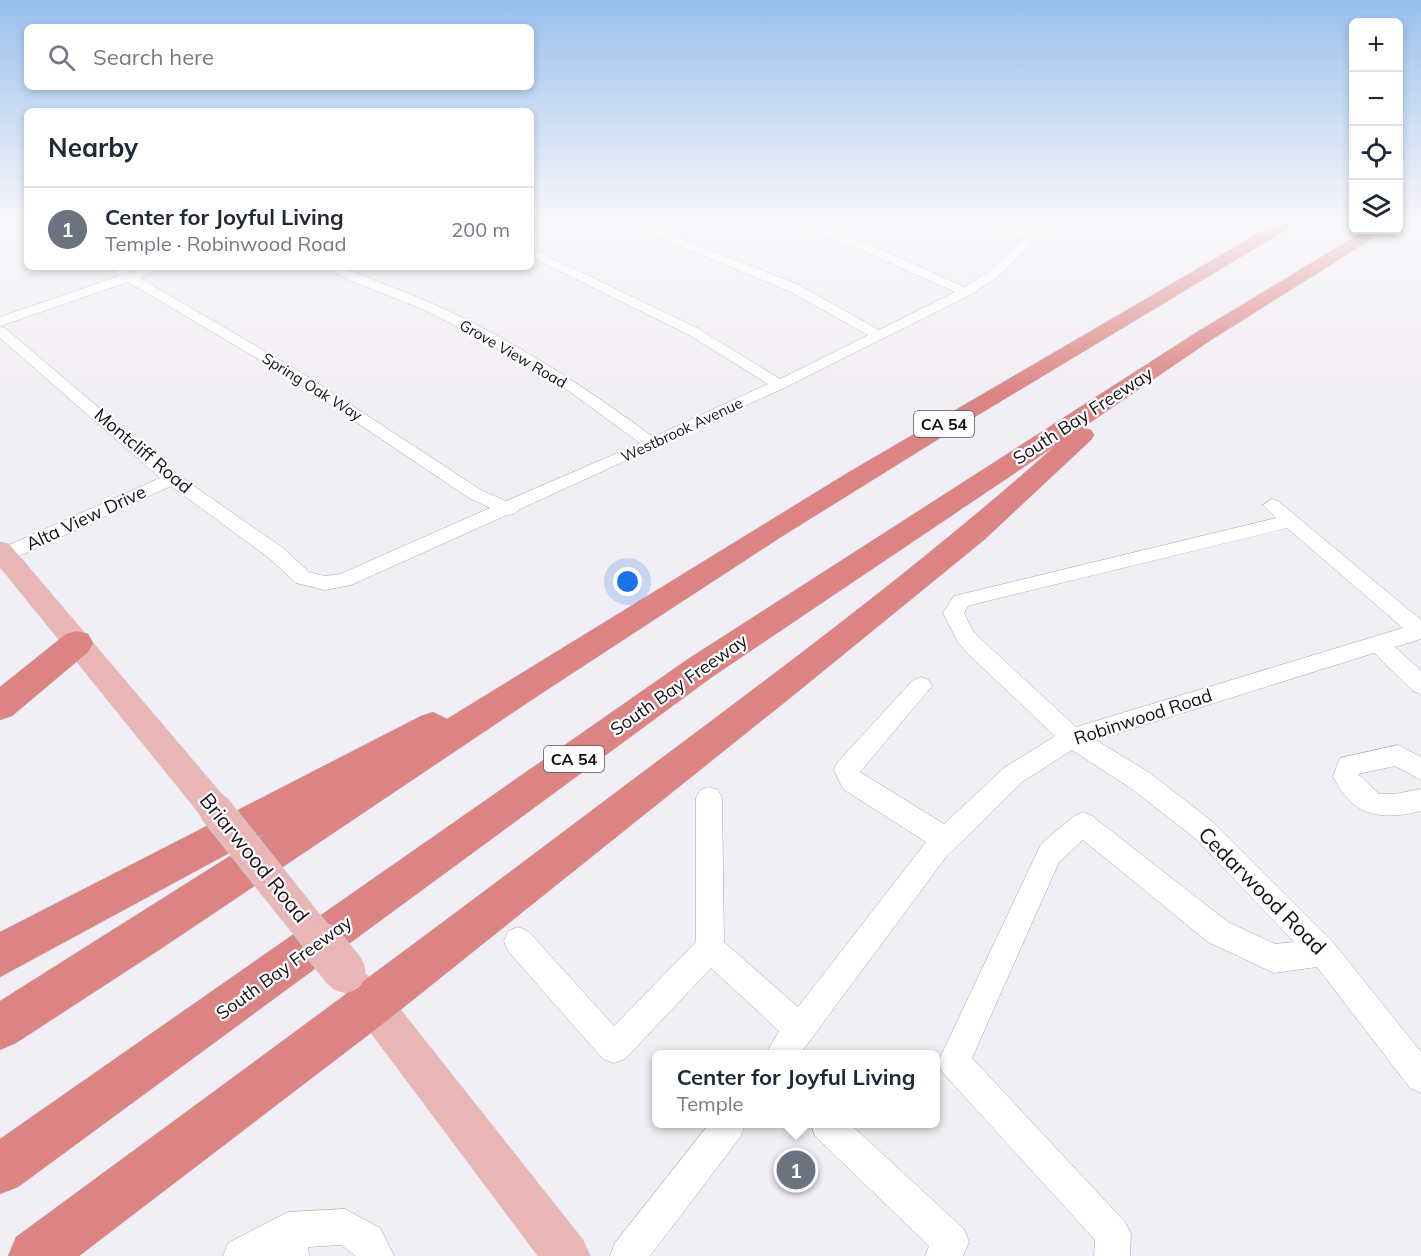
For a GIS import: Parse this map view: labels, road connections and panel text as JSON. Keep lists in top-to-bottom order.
{
  "streets": {
    "highway": ["South Bay Freeway", "CA 54"],
    "main road": ["Briarwood Road"],
    "street": [
      "Grove View Road",
      "Spring Oak Way",
      "Westbrook Avenue",
      "Montcliff Road",
      "Alta View Drive",
      "Robinwood Road",
      "Cedarwood Road"
    ]
  },
  "crossings": [
    ["Grove View Road", "Westbrook Avenue"],
    ["Spring Oak Way", "Westbrook Avenue"],
    ["Westbrook Avenue", "Montcliff Road"],
    ["Montcliff Road", "Alta View Drive"],
    ["Alta View Drive", "Briarwood Road"],
    ["Robinwood Road", "Cedarwood Road"]
  ],
  "page": {
    "map_buttons": ["+", "−"],
    "search": "Search here",
    "heading": "Nearby",
    "list": [
      {
        "mark": "1",
        "name": "Center for Joyful Living",
        "note": "Temple · Robinwood Road",
        "value": "200 m"
      }
    ],
    "popup": ["Center for Joyful Living", "Temple"],
    "pins": "1"
  }
}
